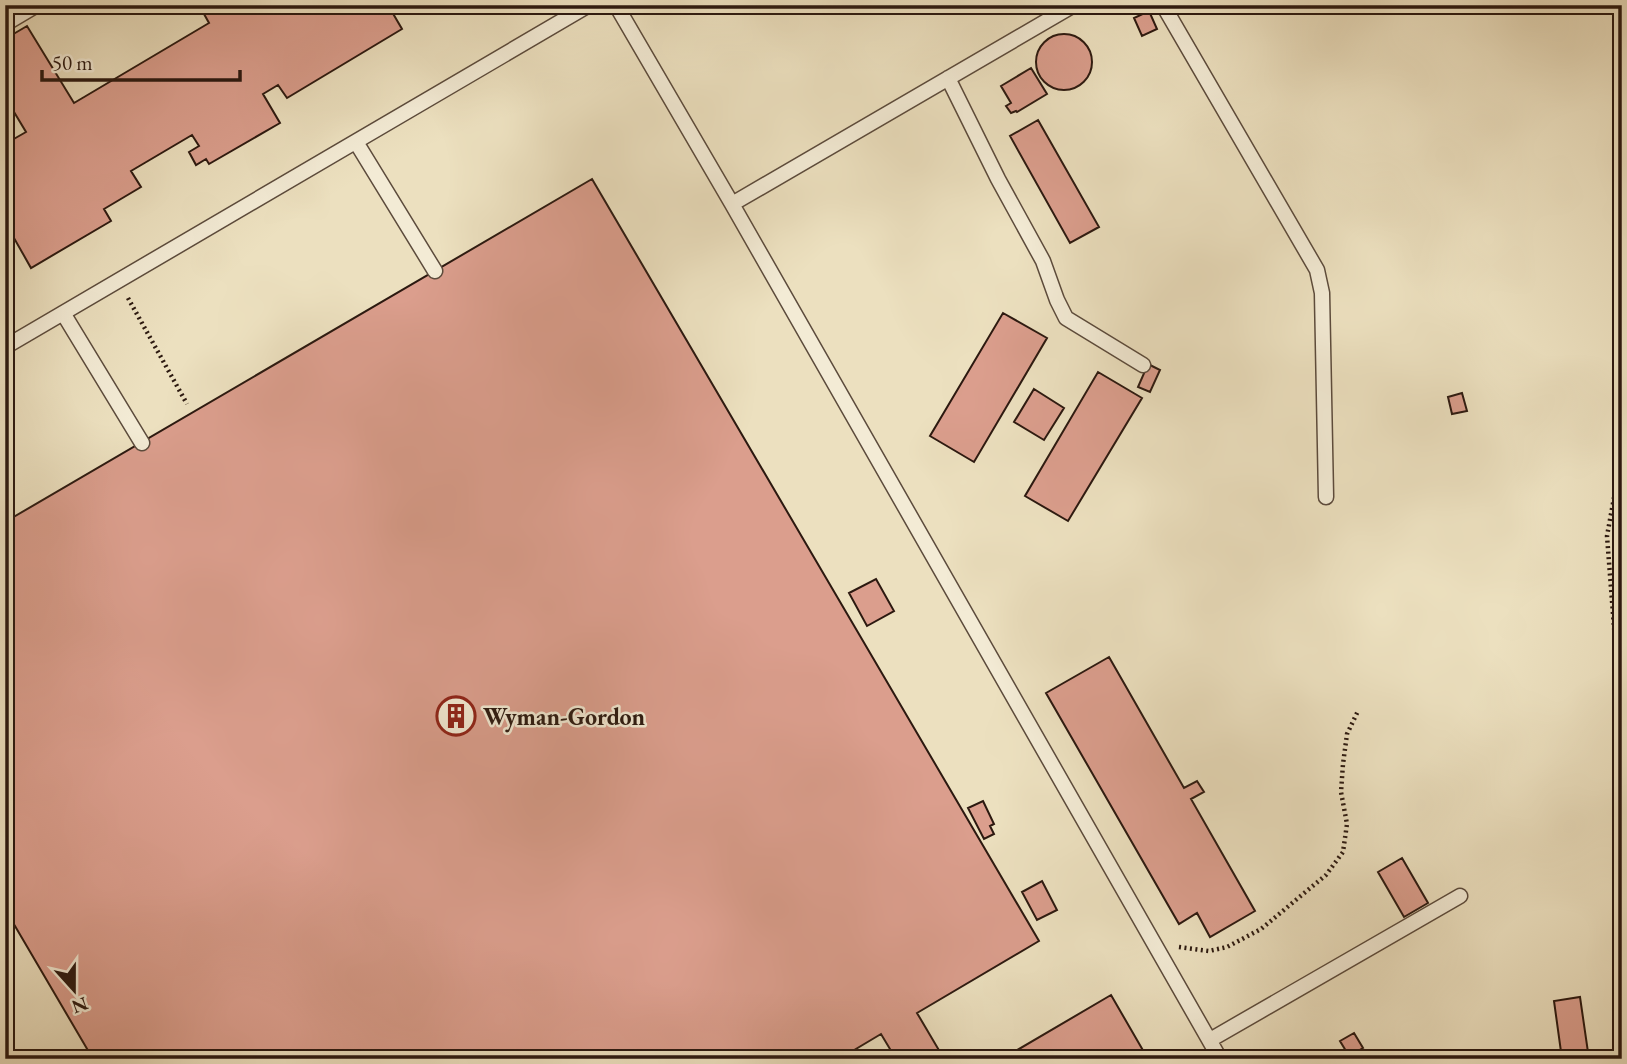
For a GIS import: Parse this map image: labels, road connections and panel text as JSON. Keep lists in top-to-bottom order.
{
  "places": {
    "building": ["Wyman-Gordon"]
  },
  "scale_bar": "50 m",
  "north": "bottom"
}
